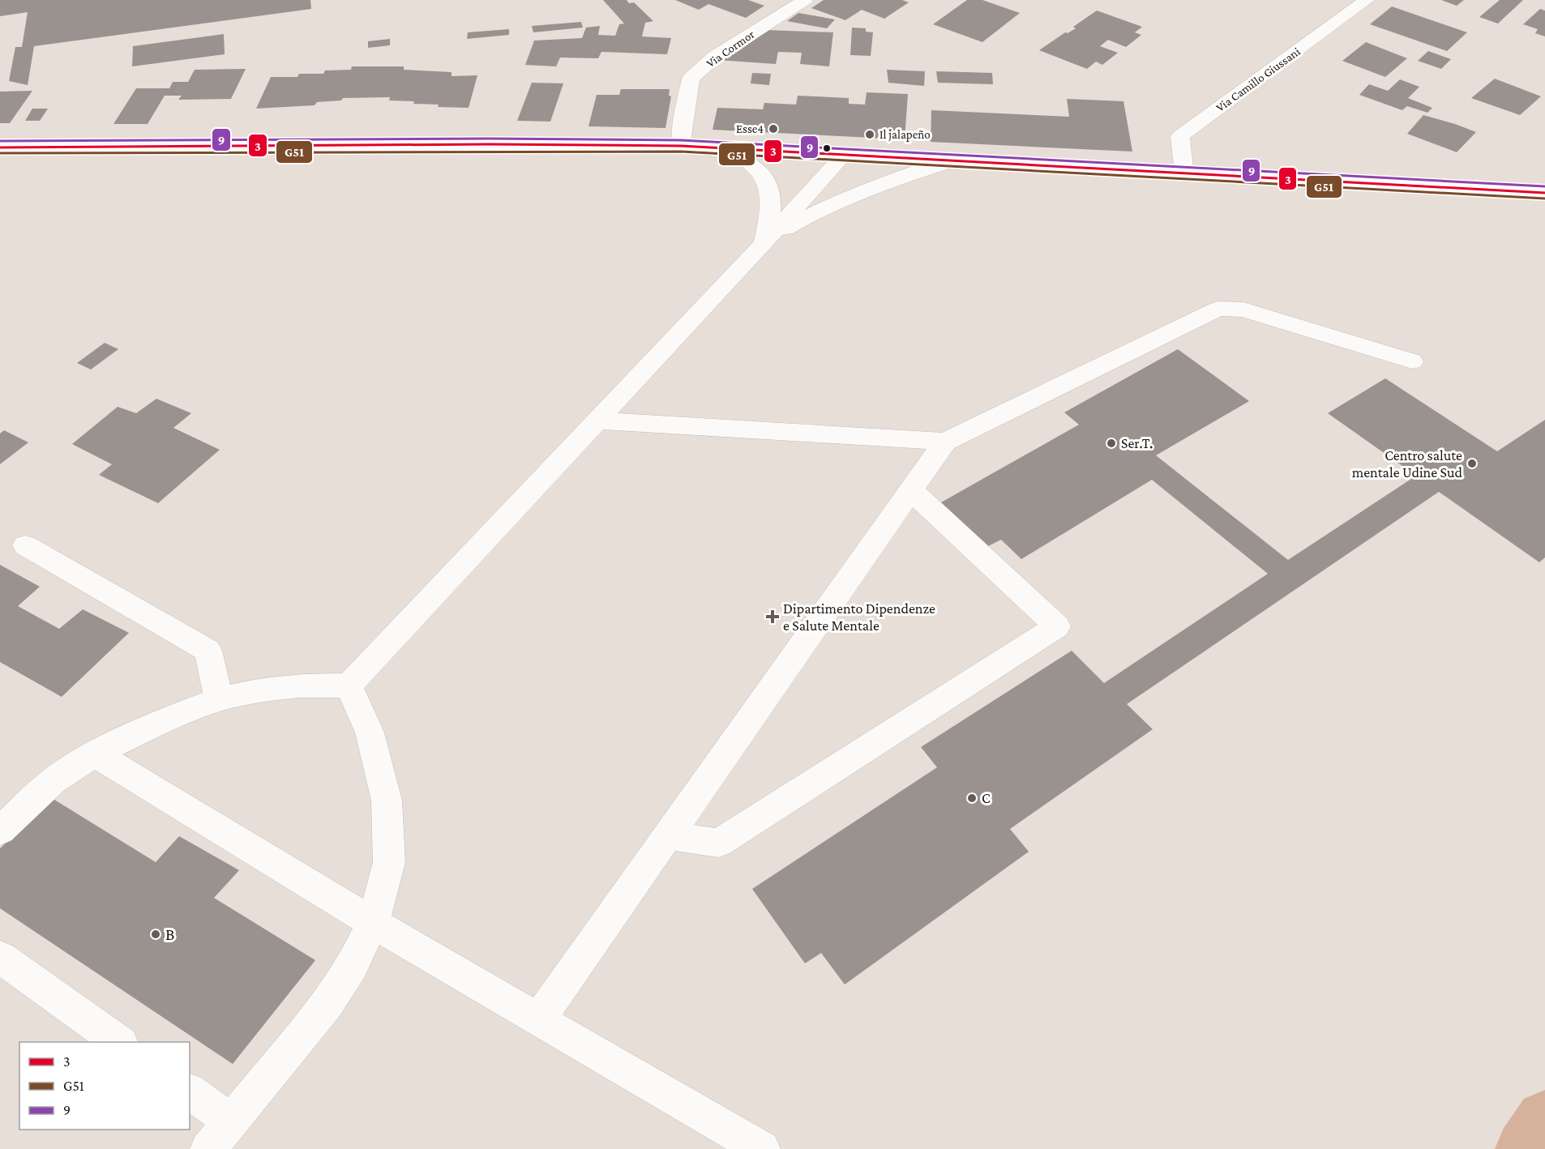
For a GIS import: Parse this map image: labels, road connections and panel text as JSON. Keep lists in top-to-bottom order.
{
  "streets": {
    "main road": ["Via Cormor", "Via Camillo Giussani"]
  },
  "places": {
    "other": [
      "Esse4",
      "Il jalapeño",
      "Ser.T.",
      "Centro salute mentale Udine Sud",
      "C",
      "B"
    ],
    "health": ["Dipartimento Dipendenze e Salute Mentale"]
  },
  "lines": ["transit line 9", "transit line 3", "transit line G51"],
  "legend": ["3", "G51", "9"]
}
